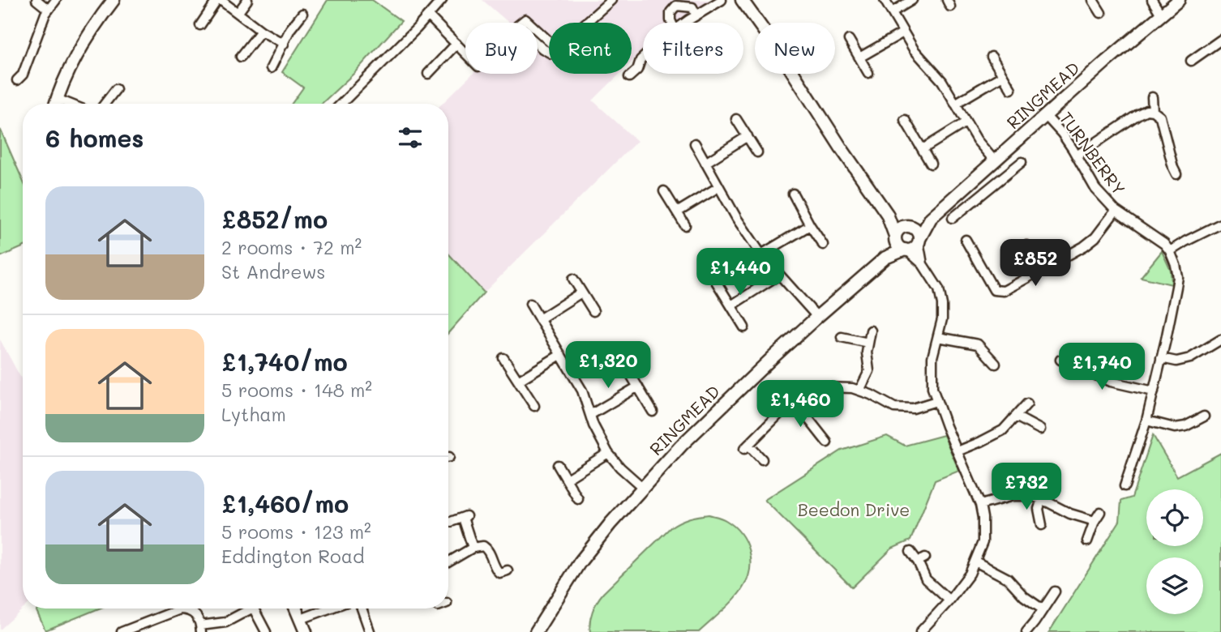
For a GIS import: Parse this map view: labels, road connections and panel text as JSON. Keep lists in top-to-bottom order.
{
  "streets": {
    "street": ["RINGMEAD", "TURNBERRY"]
  },
  "crossings": [
    ["RINGMEAD", "TURNBERRY"]
  ],
  "parks": ["Beedon Drive"],
  "page": {
    "chip": [
      "Buy",
      "Rent",
      "Filters",
      "New"
    ],
    "heading": "6 homes",
    "list": [
      {
        "name": "£852/mo",
        "note": "2 rooms · 72 m² · St Andrews"
      },
      {
        "name": "£1,740/mo",
        "note": "5 rooms · 148 m² · Lytham"
      },
      {
        "name": "£1,460/mo",
        "note": "5 rooms · 123 m² · Eddington Road"
      }
    ],
    "price": [
      "£852",
      "£1,440",
      "£1,320",
      "£1,740",
      "£1,460",
      "£732"
    ]
  }
}
